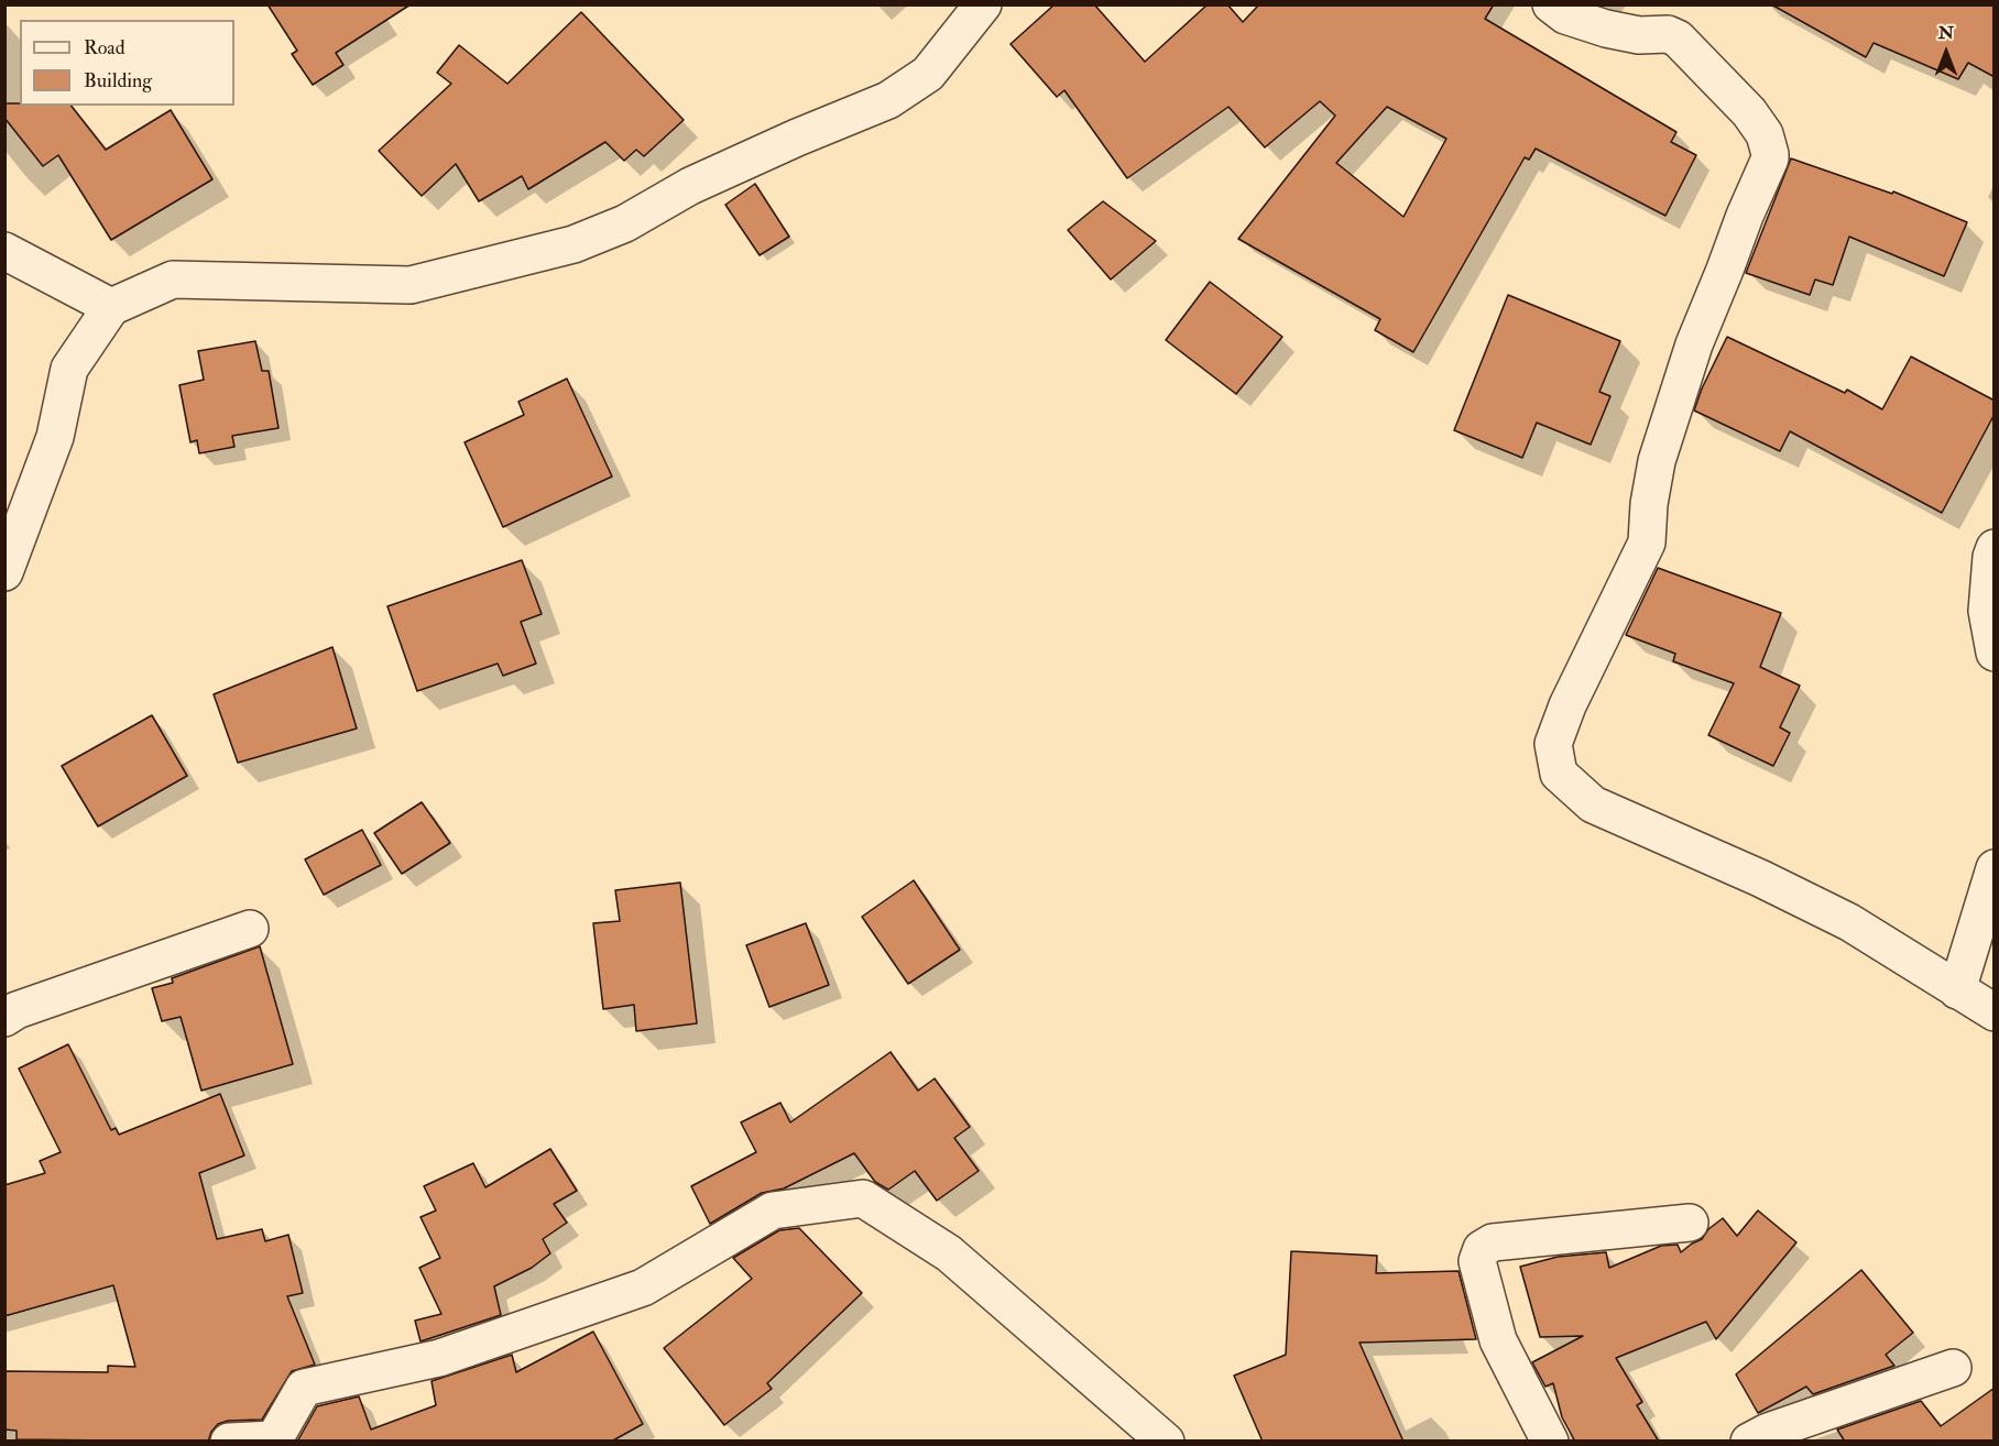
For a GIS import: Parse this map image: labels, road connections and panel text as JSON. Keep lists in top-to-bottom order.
{
  "legend": ["Road", "Building"],
  "north": "top"
}
